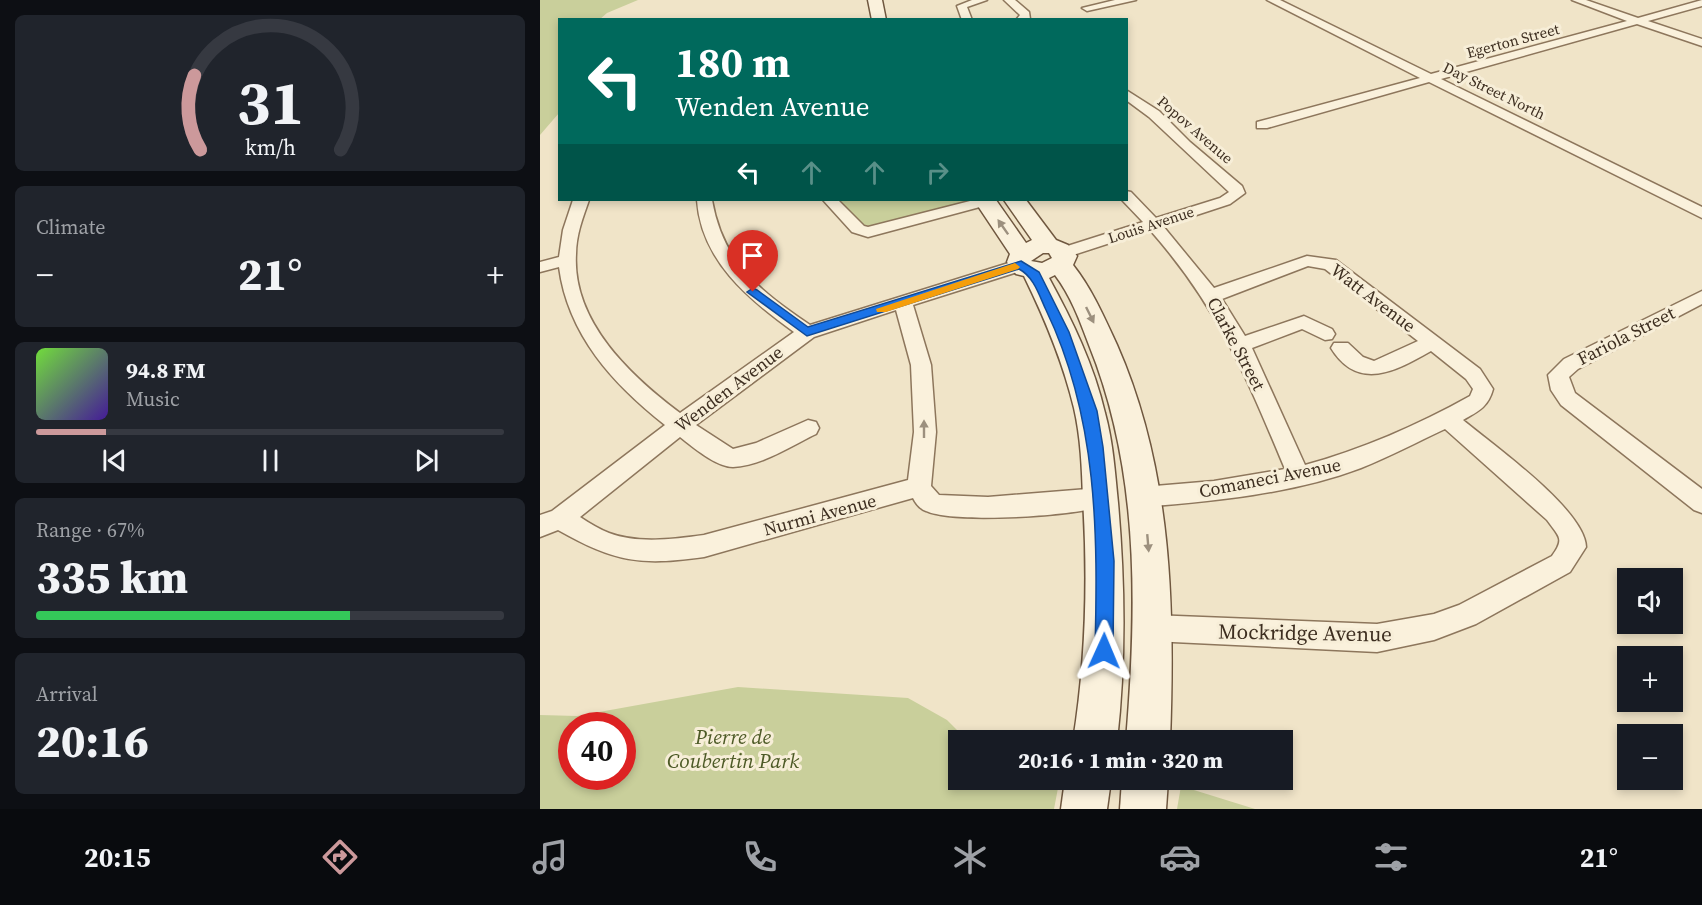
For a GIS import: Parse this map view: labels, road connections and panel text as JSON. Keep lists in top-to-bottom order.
{
  "streets": {
    "street": [
      "Egerton Street",
      "Day Street North",
      "Popov Avenue",
      "Louis Avenue",
      "Watt Avenue",
      "Fariola Street",
      "Clarke Street",
      "Wenden Avenue",
      "Comaneci Avenue",
      "Nurmi Avenue",
      "Mockridge Avenue"
    ]
  },
  "crossings": [
    ["Egerton Street", "Day Street North"],
    ["Popov Avenue", "Louis Avenue"],
    ["Louis Avenue", "Clarke Street"],
    ["Louis Avenue", "Wenden Avenue"],
    ["Watt Avenue", "Clarke Street"],
    ["Watt Avenue", "Comaneci Avenue"],
    ["Clarke Street", "Comaneci Avenue"],
    ["Wenden Avenue", "Nurmi Avenue"],
    ["Comaneci Avenue", "Mockridge Avenue"]
  ],
  "parks": ["Pierre de Coubertin Park"],
  "page": {
    "turn": ["180 m", "Wenden Avenue"],
    "tile": [
      "Climate",
      ["Range · 67%", "335 km"],
      ["Arrival", "20:16"]
    ],
    "heat": ["−", "21°", "+"],
    "song": ["94.8 FM", "Music"],
    "map_buttons": ["+", "−"],
    "limit": "40",
    "trip": "20:16 · 1 min · 320 m",
    "tabs": ["20:15", "21°"],
    "gauge": ["31", "km/h"]
  }
}
